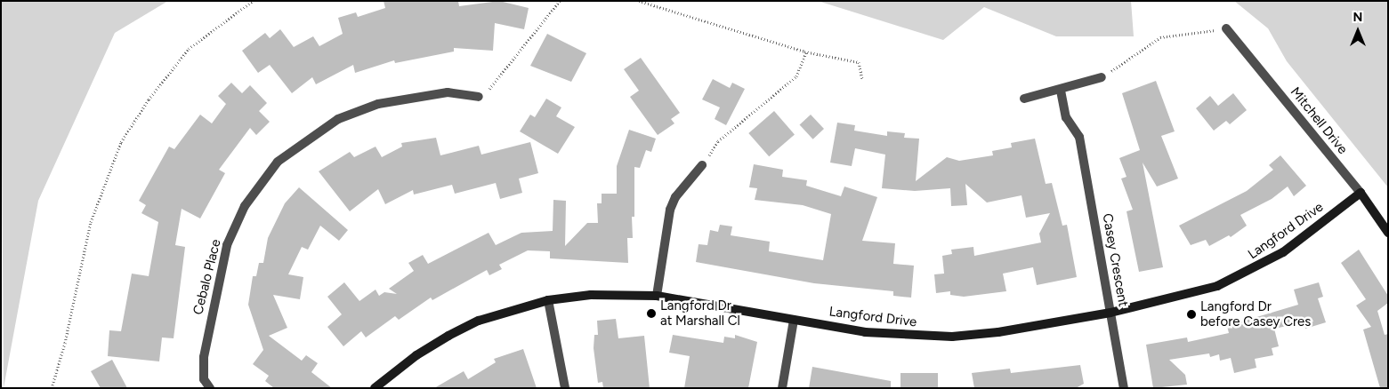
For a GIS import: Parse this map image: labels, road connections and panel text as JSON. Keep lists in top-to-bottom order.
{
  "streets": {
    "street": [
      "Mitchell Drive",
      "Langford Drive",
      "Casey Crescent",
      "Cebalo Place"
    ]
  },
  "crossings": [
    ["Mitchell Drive", "Langford Drive"],
    ["Langford Drive", "Casey Crescent"]
  ],
  "places": ["Langford Dr at Marshall Cl", "Langford Dr before Casey Cres"],
  "north": "top"
}
